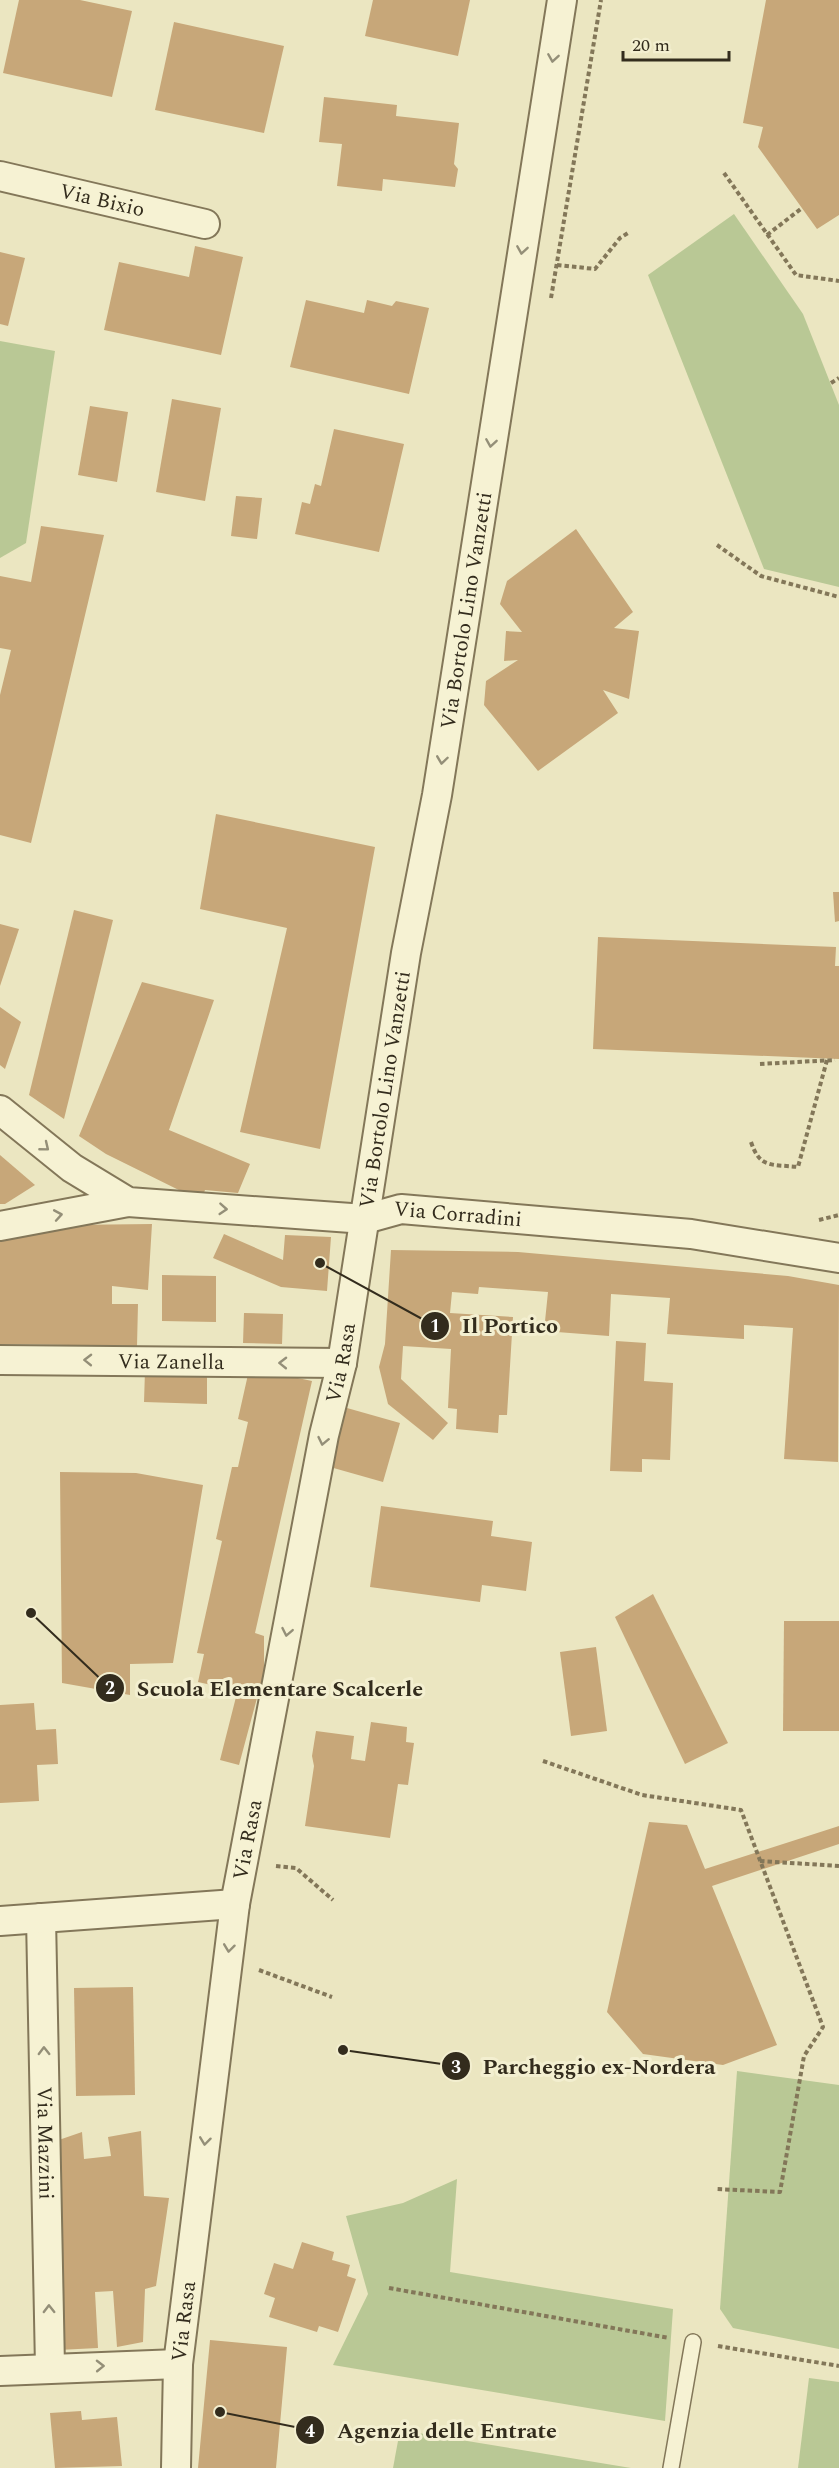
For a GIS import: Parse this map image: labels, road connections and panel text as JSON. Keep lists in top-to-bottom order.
{
  "streets": {
    "street": [
      "Via Bixio",
      "Via Bortolo Lino Vanzetti",
      "Via Corradini",
      "Via Zanella",
      "Via Rasa",
      "Via Mazzini"
    ]
  },
  "crossings": [
    ["Via Bortolo Lino Vanzetti", "Via Corradini"],
    ["Via Bortolo Lino Vanzetti", "Via Rasa"],
    ["Via Corradini", "Via Rasa"],
    ["Via Zanella", "Via Rasa"]
  ],
  "one_way": [
    "Via Bortolo Lino Vanzetti",
    "Via Corradini",
    "Via Rasa",
    "Via Mazzini"
  ],
  "places": [
    "Il Portico",
    "Scuola Elementare Scalcerle",
    "Parcheggio ex-Nordera",
    "Agenzia delle Entrate"
  ],
  "scale_bar": "20 m"
}
